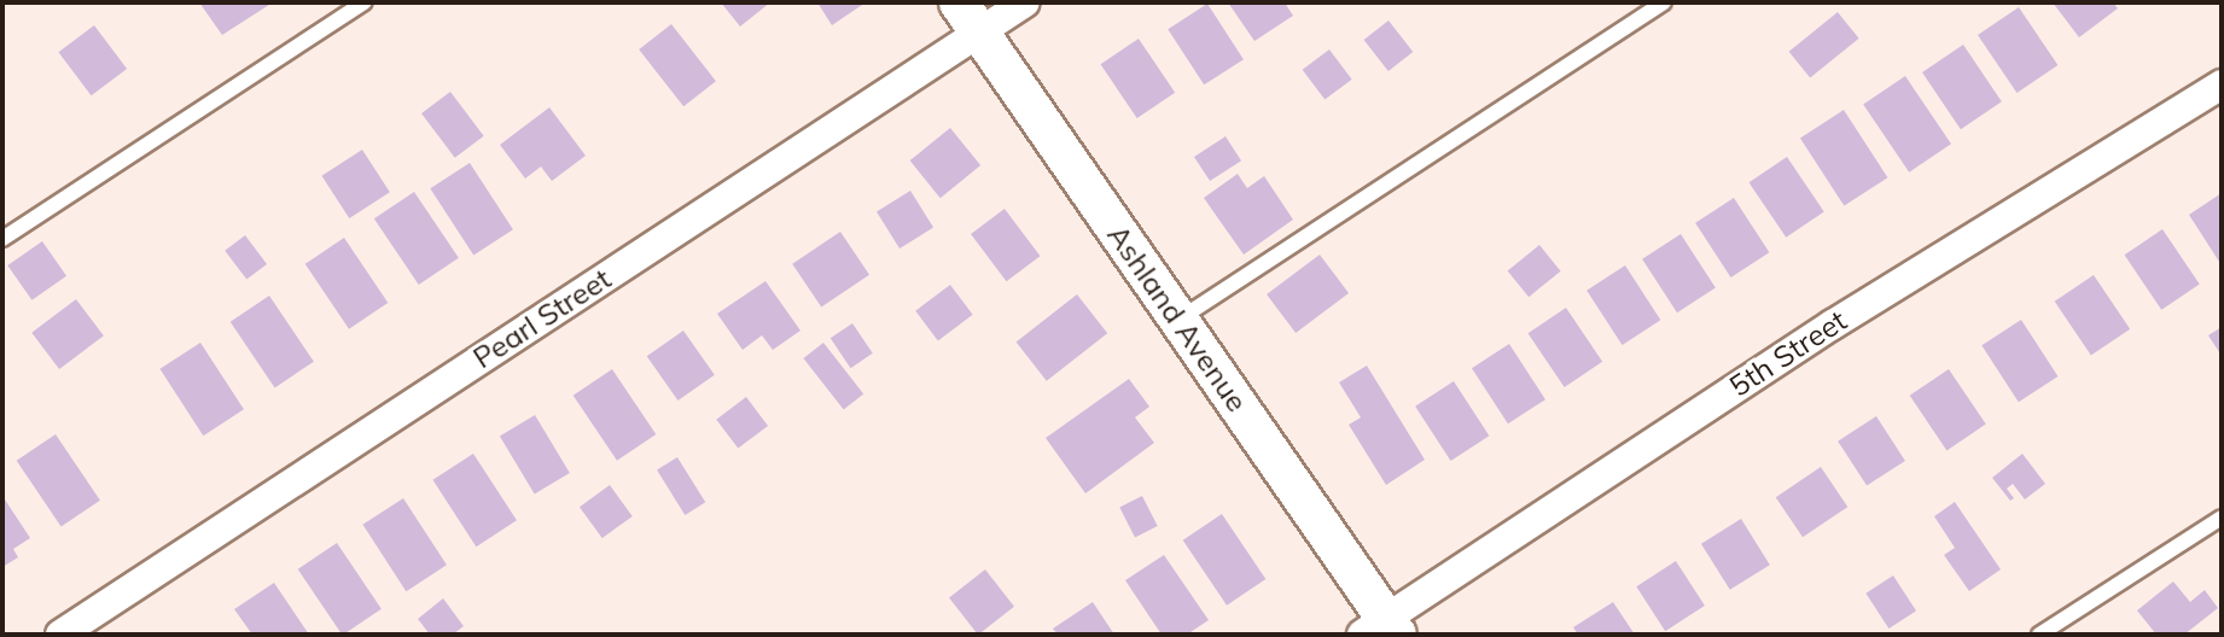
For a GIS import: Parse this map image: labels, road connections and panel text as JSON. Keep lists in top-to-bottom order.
{
  "streets": {
    "street": ["Pearl Street", "Ashland Avenue", "5th Street"]
  },
  "crossings": [
    ["Pearl Street", "Ashland Avenue"],
    ["Ashland Avenue", "5th Street"]
  ]
}
